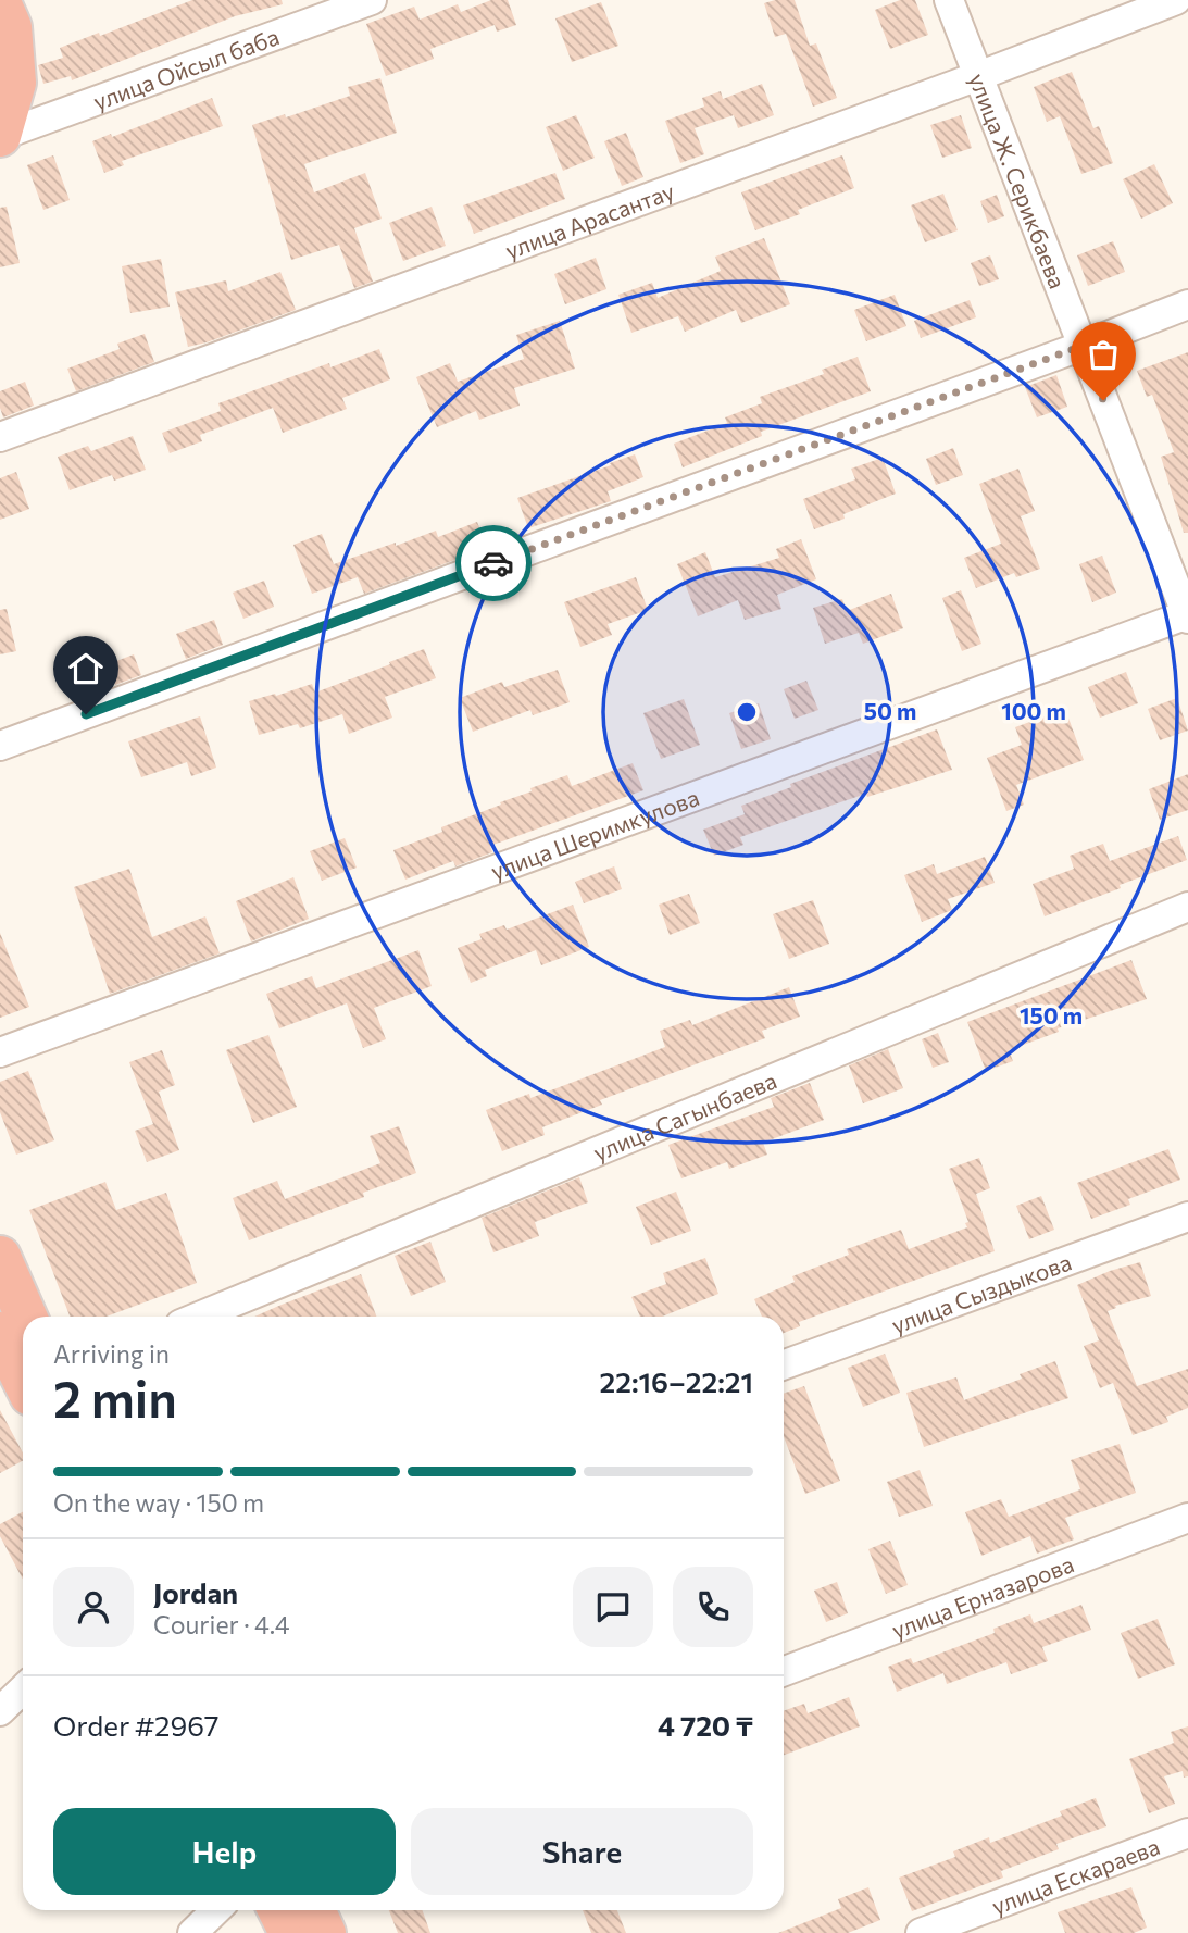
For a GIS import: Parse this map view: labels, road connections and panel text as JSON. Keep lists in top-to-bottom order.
{
  "streets": {
    "street": [
      "улица Ойсыл баба",
      "улица Ж. Серикбаева",
      "улица Арасантау",
      "улица Шеримкулова",
      "улица Сагынбаева",
      "улица Сыздыкова",
      "улица Ерназарова",
      "улица Ескараева"
    ]
  },
  "crossings": [
    ["улица Ж. Серикбаева", "улица Арасантау"],
    ["улица Ж. Серикбаева", "улица Шеримкулова"]
  ],
  "page": {
    "heading": ["2 min", "Arriving in", "22:16–22:21"],
    "panel": [
      "Jordan",
      "Courier · 4.4",
      "Order #2967",
      "4 720 ₸"
    ],
    "bar": "On the way · 150 m",
    "buttons": ["Help", "Share"]
  },
  "rings": ["50 m", "100 m", "150 m"]
}
